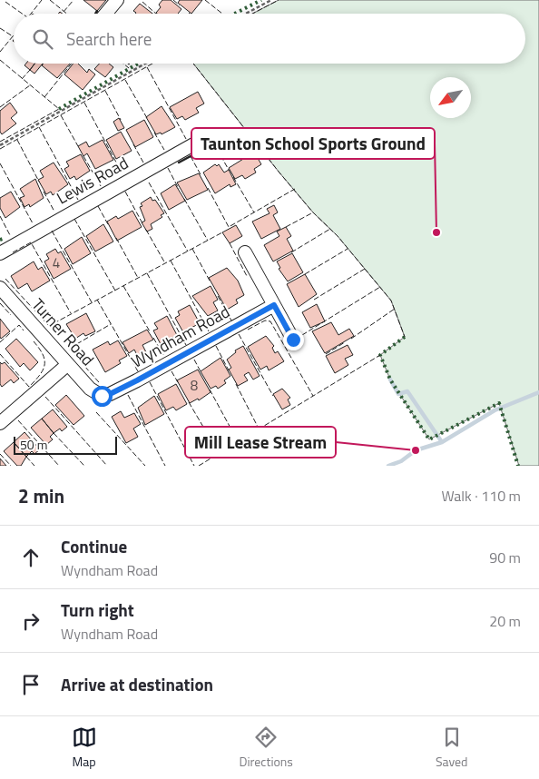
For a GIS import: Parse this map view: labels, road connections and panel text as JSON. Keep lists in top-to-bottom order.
{
  "streets": {
    "street": ["Lewis Road", "Turner Road", "Wyndham Road"]
  },
  "crossings": [
    ["Turner Road", "Wyndham Road"]
  ],
  "places": ["Taunton School Sports Ground", "Mill Lease Stream"],
  "house_numbers": ["4", "8"],
  "scale_bar": "50 m",
  "north": "bottom left",
  "page": {
    "search": "Search here",
    "scale": "50 m",
    "heading": ["2 min", "Walk · 110 m"],
    "list": [
      ["Continue", "Wyndham Road", "90 m"],
      ["Turn right", "Wyndham Road", "20 m"],
      "Arrive at destination"
    ],
    "nav": ["Map", "Directions", "Saved"]
  }
}
